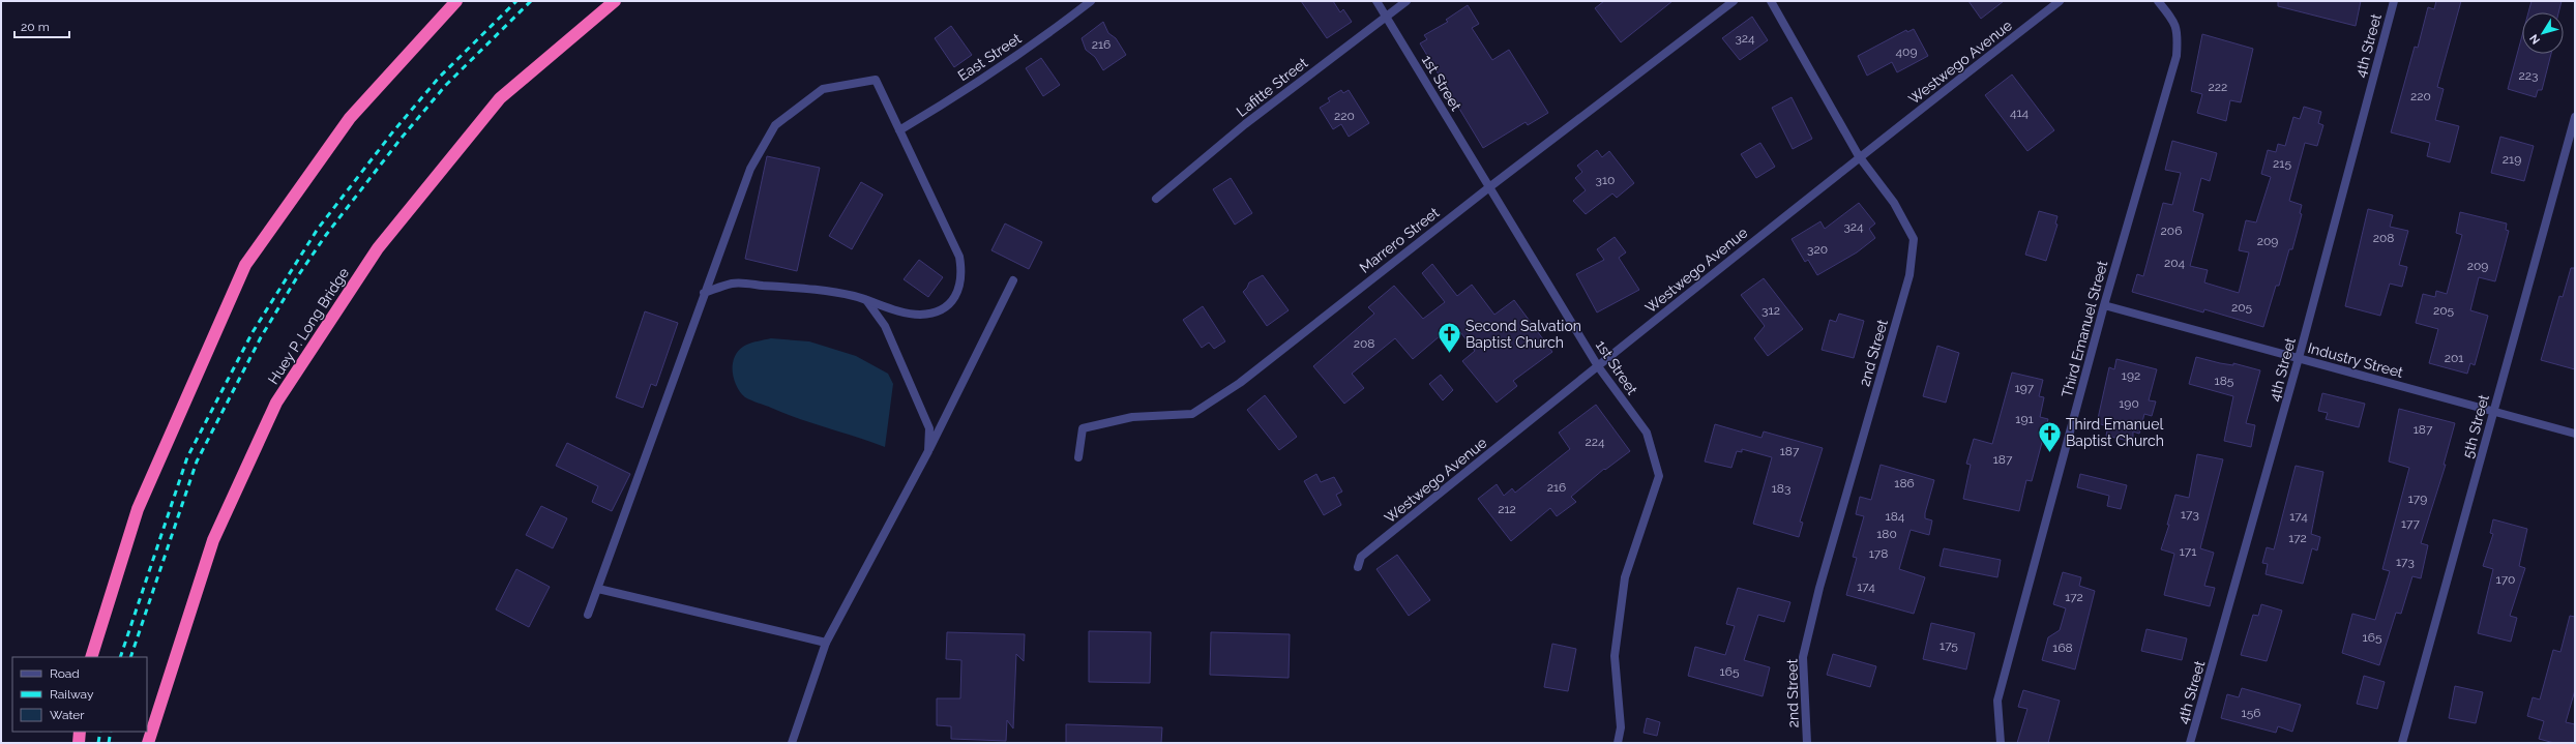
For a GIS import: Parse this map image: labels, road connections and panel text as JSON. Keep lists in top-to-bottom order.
{
  "streets": {
    "highway": ["Huey P. Long Bridge"],
    "street": [
      "4th Street",
      "East Street",
      "Westwego Avenue",
      "1st Street",
      "Lafitte Street",
      "Marrero Street",
      "Third Emanuel Street",
      "2nd Street",
      "Industry Street",
      "5th Street"
    ]
  },
  "crossings": [
    ["4th Street", "Industry Street"],
    ["Westwego Avenue", "1st Street"],
    ["Westwego Avenue", "2nd Street"],
    ["1st Street", "Lafitte Street"],
    ["1st Street", "Marrero Street"],
    ["Third Emanuel Street", "Industry Street"],
    ["Industry Street", "5th Street"]
  ],
  "places": {
    "church": ["Second Salvation Baptist Church", "Third Emanuel Baptist Church"]
  },
  "house_numbers": [
    "324",
    "216",
    "409",
    "223",
    "222",
    "220",
    "414",
    "220",
    "219",
    "215",
    "310",
    "324",
    "206",
    "208",
    "209",
    "320",
    "204",
    "209",
    "205",
    "312",
    "205",
    "208",
    "201",
    "192",
    "185",
    "197",
    "190",
    "191",
    "187",
    "224",
    "187",
    "187",
    "186",
    "216",
    "183",
    "179",
    "212",
    "173",
    "184",
    "174",
    "177",
    "180",
    "172",
    "171",
    "178",
    "173",
    "170",
    "174",
    "172",
    "165",
    "175",
    "168",
    "165",
    "156"
  ],
  "legend": ["Road", "Railway", "Water"],
  "scale_bar": "20 m",
  "north": "bottom left"
}
